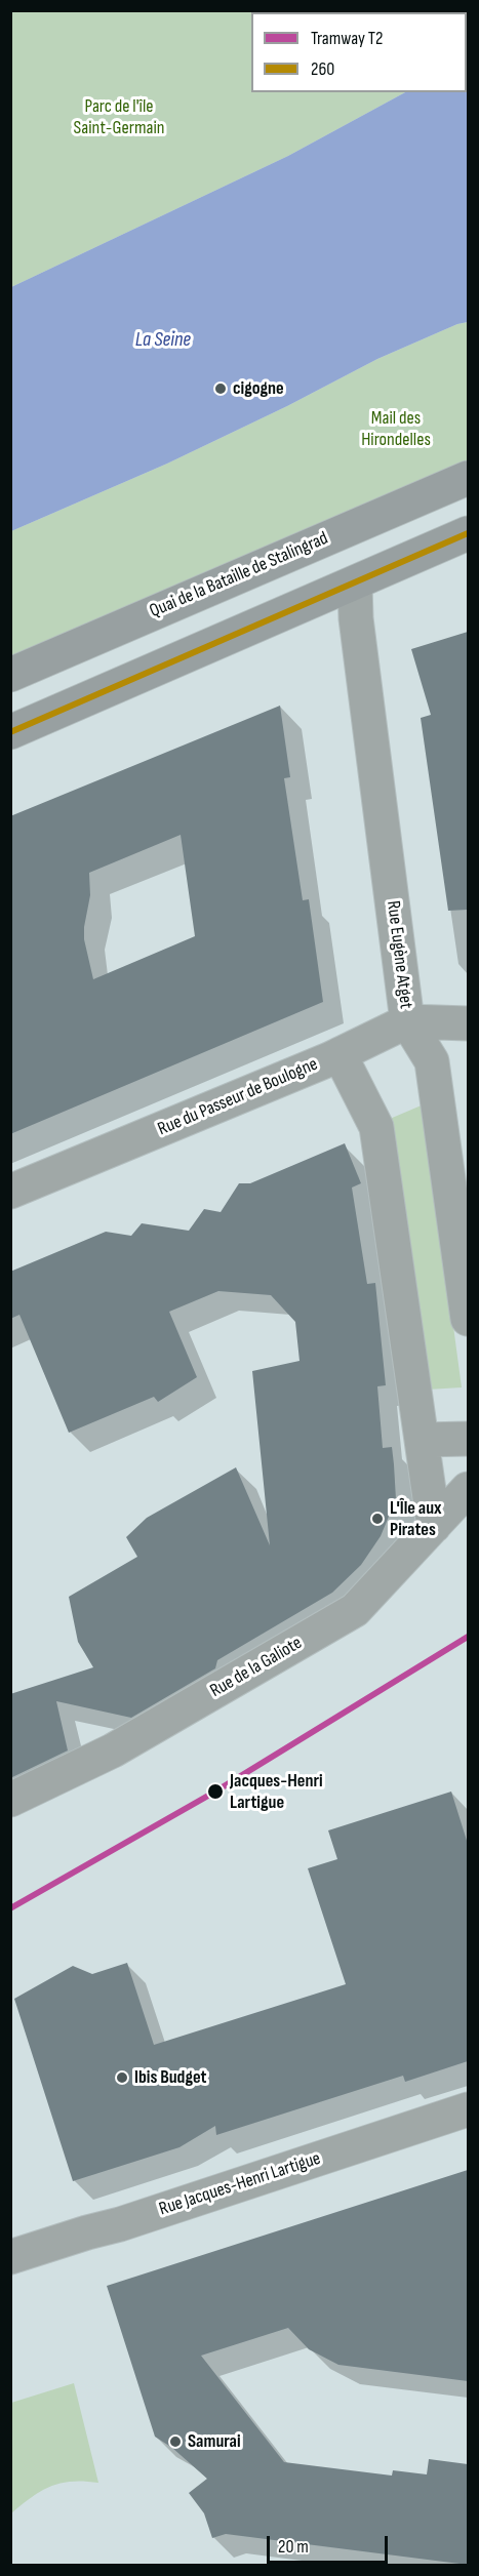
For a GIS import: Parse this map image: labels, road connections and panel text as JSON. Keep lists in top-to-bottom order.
{
  "streets": {
    "main road": ["Quai de la Bataille de Stalingrad"],
    "street": [
      "Rue Eugène Atget",
      "Rue du Passeur de Boulogne",
      "Rue de la Galiote",
      "Rue Jacques-Henri Lartigue"
    ]
  },
  "crossings": [
    ["Rue Eugène Atget", "Rue du Passeur de Boulogne"]
  ],
  "water": ["La Seine"],
  "parks": ["Parc de l'île Saint-Germain", "Mail des Hirondelles"],
  "places": [
    "cigogne",
    "L'Île aux Pirates",
    "Jacques-Henri Lartigue",
    "Ibis Budget",
    "Samurai"
  ],
  "lines": ["transit line 260", "tram line T2"],
  "legend": ["Tramway T2", "260"],
  "scale_bar": "20 m"
}
